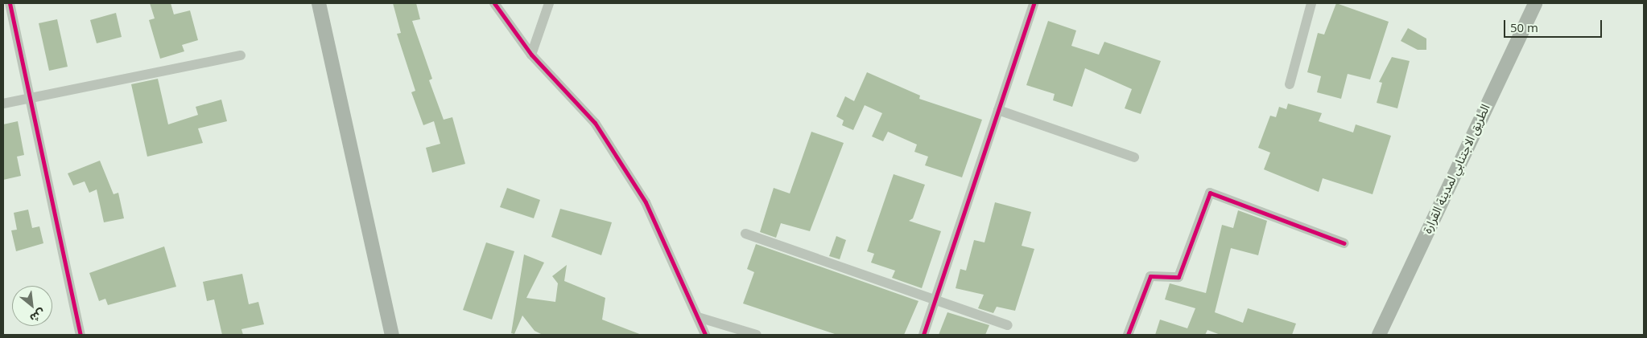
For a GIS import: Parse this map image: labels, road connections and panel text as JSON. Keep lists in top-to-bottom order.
{
  "streets": {
    "main road": ["الطريق الاجتنابي لمدينة القرارة"]
  },
  "scale_bar": "50 m",
  "north": "bottom right"
}
